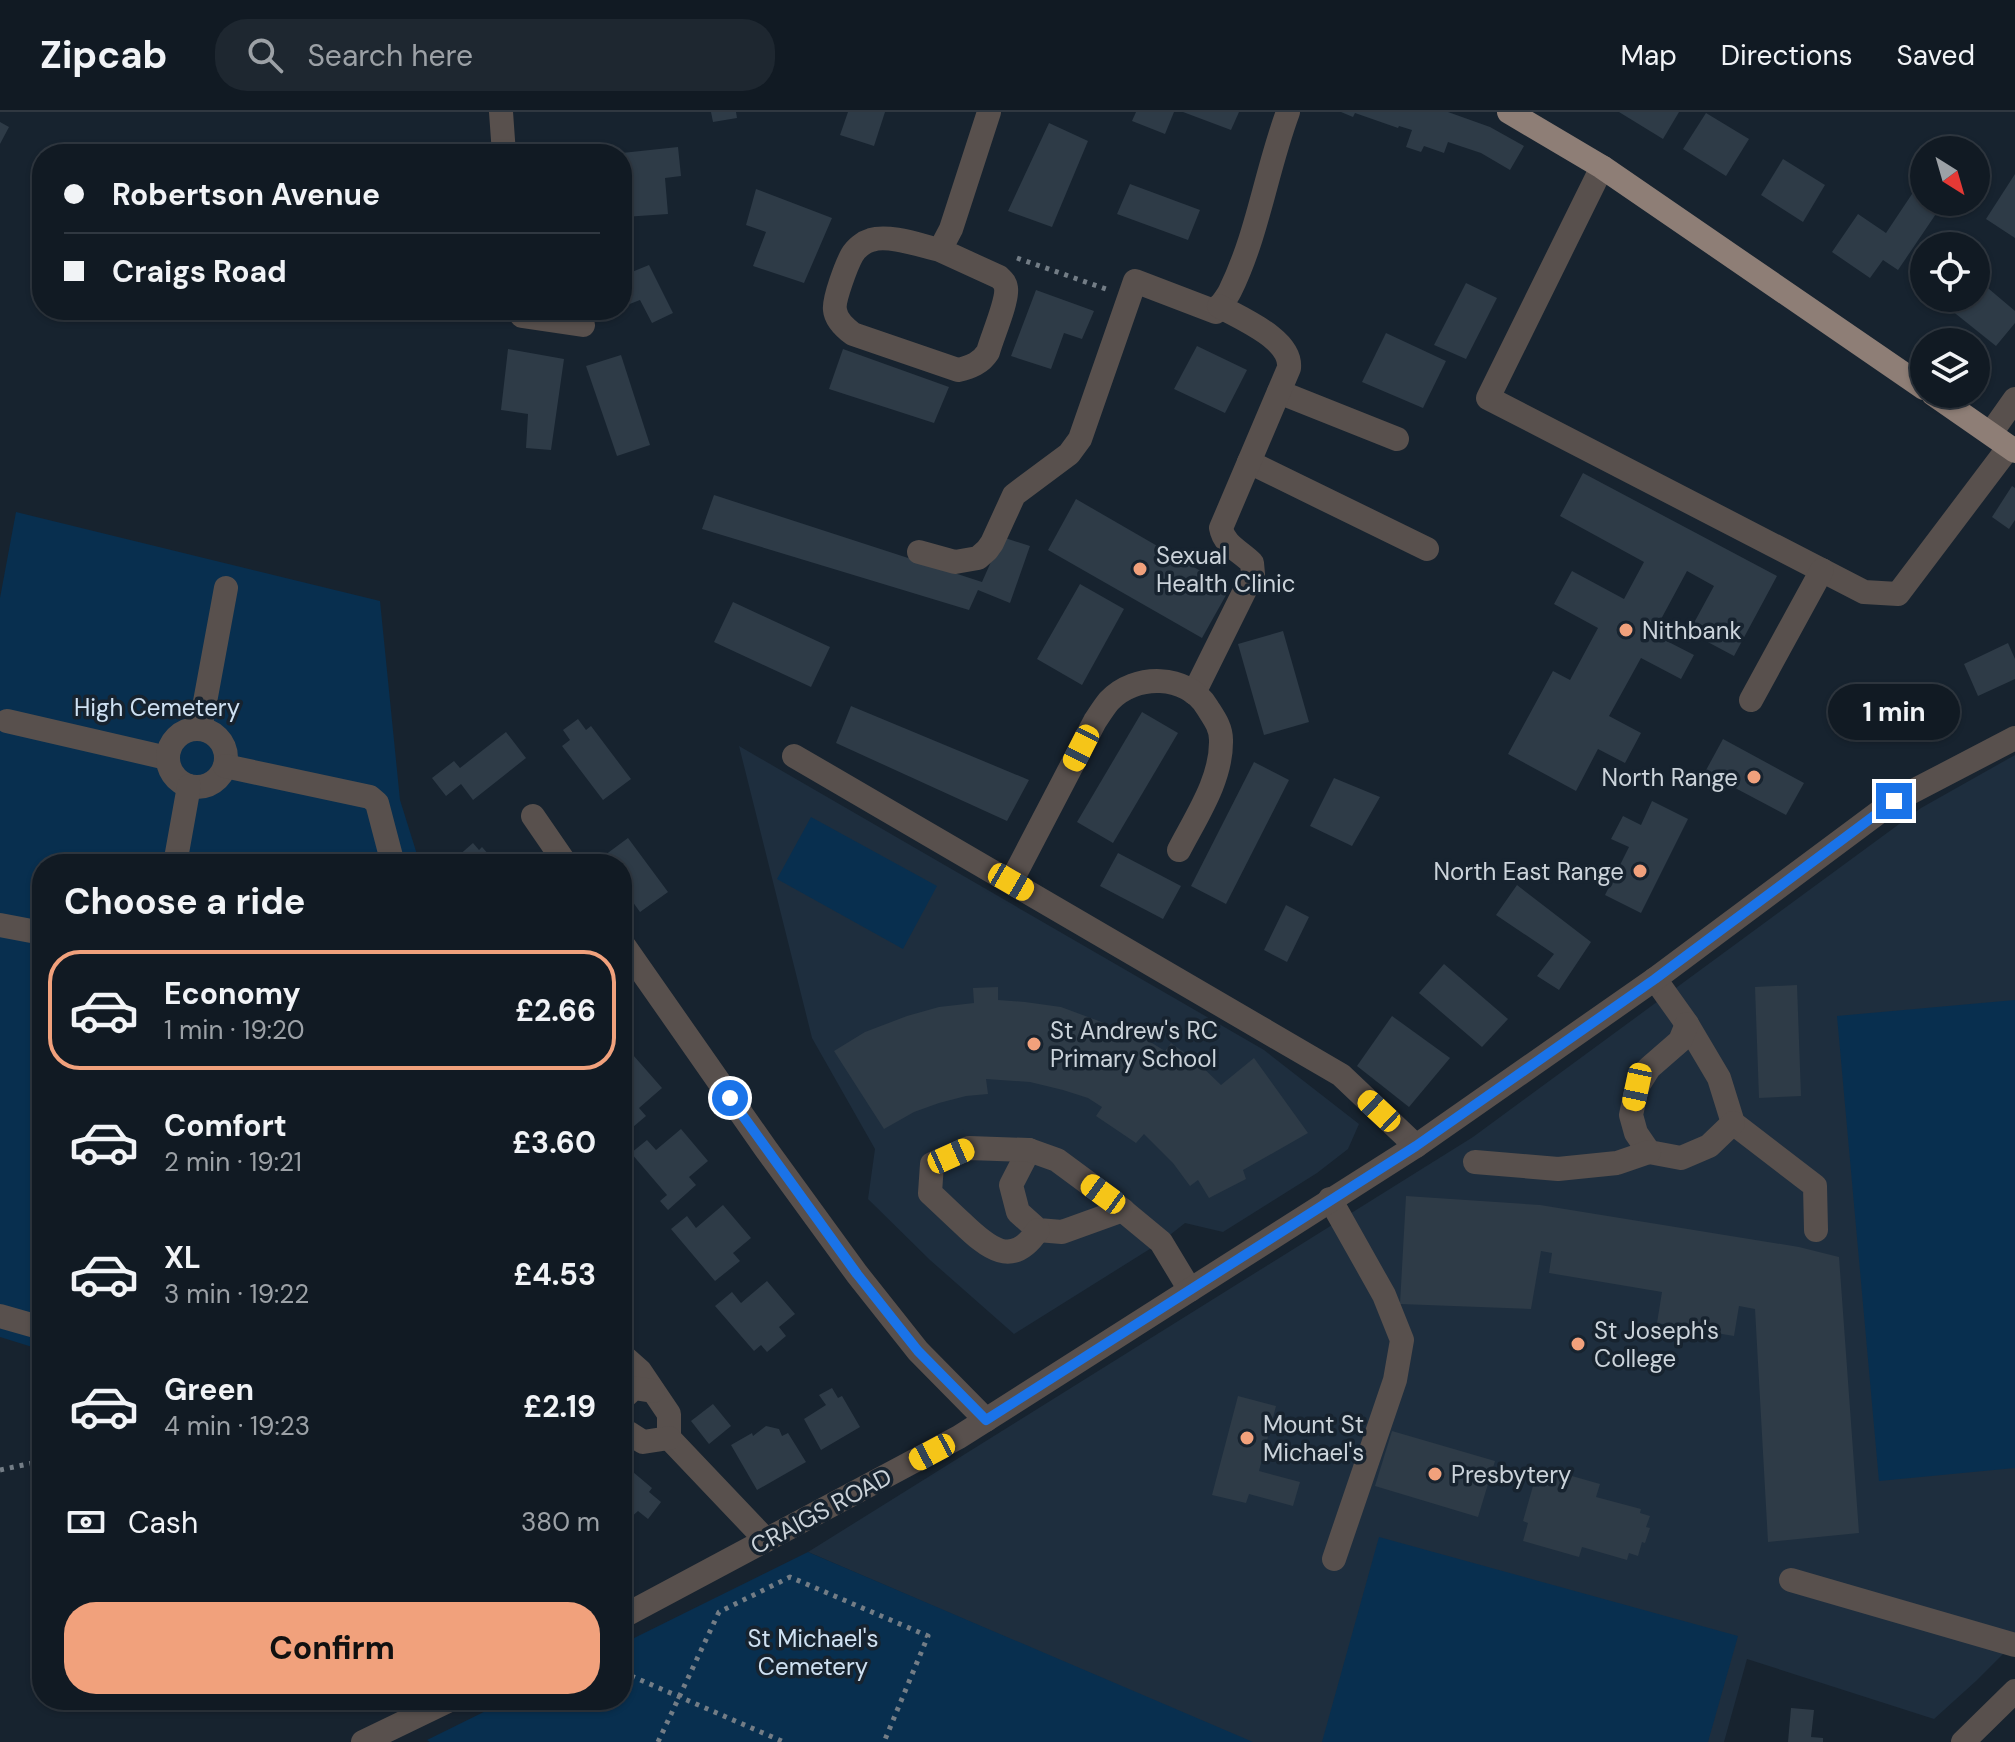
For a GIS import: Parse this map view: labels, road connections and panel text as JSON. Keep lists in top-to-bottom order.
{
  "streets": {
    "street": ["CRAIGS ROAD"]
  },
  "parks": ["High Cemetery", "St Michael's Cemetery"],
  "places": [
    "Sexual Health Clinic",
    "Nithbank",
    "North Range",
    "North East Range",
    "St Andrew's RC Primary School",
    "St Joseph's College",
    "Mount St Michael's",
    "Presbytery"
  ],
  "north": "bottom right",
  "page": {
    "header": "Zipcab",
    "search": "Search here",
    "nav": ["Map", "Directions", "Saved"],
    "banner": ["Robertson Avenue", "Craigs Road"],
    "bubble": "1 min",
    "heading": "Choose a ride",
    "list": [
      {
        "name": "Economy",
        "note": "1 min · 19:20",
        "value": "£2.66"
      },
      {
        "name": "Comfort",
        "note": "2 min · 19:21",
        "value": "£3.60"
      },
      {
        "name": "XL",
        "note": "3 min · 19:22",
        "value": "£4.53"
      },
      {
        "name": "Green",
        "note": "4 min · 19:23",
        "value": "£2.19"
      }
    ],
    "pay": ["Cash", "380 m"],
    "buttons": "Confirm"
  }
}
